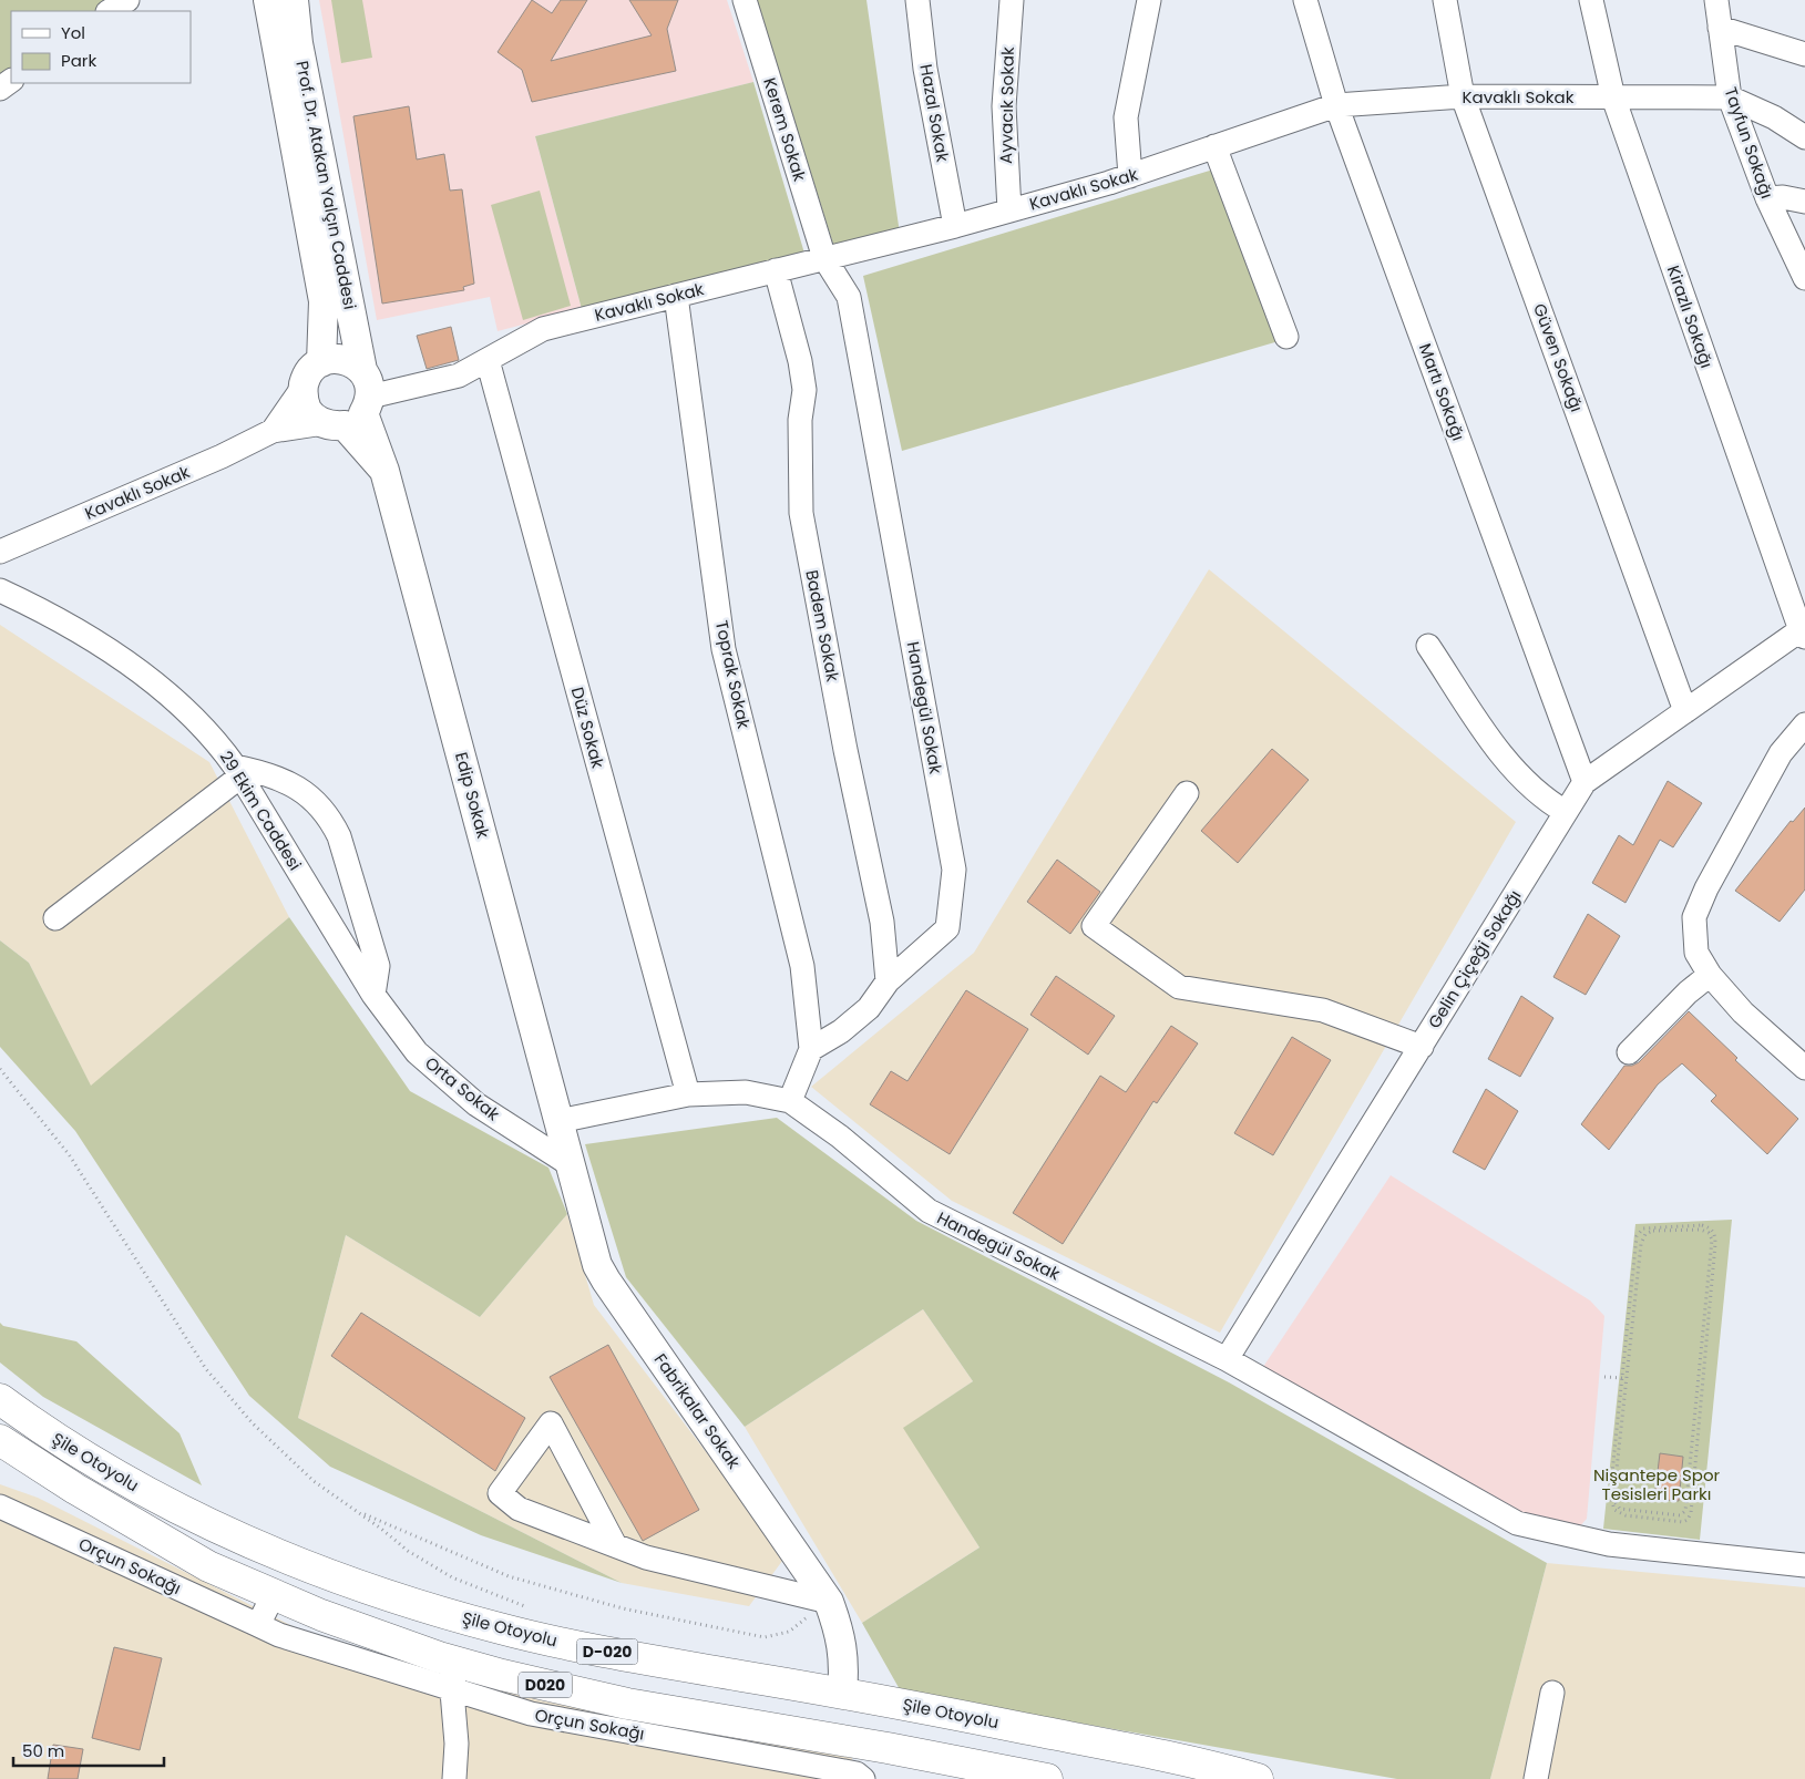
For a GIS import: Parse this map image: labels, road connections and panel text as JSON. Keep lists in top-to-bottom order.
{
  "streets": {
    "highway": ["Şile Otoyolu", "D-020", "D020"],
    "main road": ["Prof. Dr. Atakan Yalçın Caddesi", "Edip Sokak", "Fabrikalar Sokak"],
    "street": [
      "Kavaklı Sokak",
      "Ayvacık Sokak",
      "Hazal Sokak",
      "Kerem Sokak",
      "Tayfun Sokağı",
      "Kirazlı Sokağı",
      "Güven Sokağı",
      "Martı Sokağı",
      "Badem Sokak",
      "Toprak Sokak",
      "Handegül Sokak",
      "Düz Sokak",
      "29 Ekim Caddesi",
      "Gelin Çiçeği Sokağı",
      "Orta Sokak",
      "Orçun Sokağı"
    ]
  },
  "crossings": [
    ["Kavaklı Sokak", "Ayvacık Sokak"],
    ["Kavaklı Sokak", "Hazal Sokak"],
    ["Kavaklı Sokak", "Kerem Sokak"],
    ["Kavaklı Sokak", "Tayfun Sokağı"],
    ["Kavaklı Sokak", "Prof. Dr. Atakan Yalçın Caddesi"],
    ["Kavaklı Sokak", "Kirazlı Sokağı"],
    ["Kavaklı Sokak", "Güven Sokağı"],
    ["Kavaklı Sokak", "Martı Sokağı"],
    ["Kavaklı Sokak", "Badem Sokak"],
    ["Kavaklı Sokak", "Toprak Sokak"],
    ["Kavaklı Sokak", "Handegül Sokak"],
    ["Kavaklı Sokak", "Düz Sokak"],
    ["Kavaklı Sokak", "Edip Sokak"],
    ["Kerem Sokak", "Handegül Sokak"],
    ["Prof. Dr. Atakan Yalçın Caddesi", "Edip Sokak"],
    ["Kirazlı Sokağı", "Gelin Çiçeği Sokağı"],
    ["Güven Sokağı", "Gelin Çiçeği Sokağı"],
    ["Martı Sokağı", "Gelin Çiçeği Sokağı"],
    ["Badem Sokak", "Handegül Sokak"],
    ["Toprak Sokak", "Handegül Sokak"],
    ["Handegül Sokak", "Düz Sokak"],
    ["Handegül Sokak", "Edip Sokak"],
    ["Handegül Sokak", "Gelin Çiçeği Sokağı"],
    ["Handegül Sokak", "Fabrikalar Sokak"],
    ["Edip Sokak", "Fabrikalar Sokak"],
    ["29 Ekim Caddesi", "Orta Sokak"],
    ["Orta Sokak", "Fabrikalar Sokak"],
    ["Fabrikalar Sokak", "Şile Otoyolu"],
    ["Şile Otoyolu", "Orçun Sokağı"]
  ],
  "parks": ["Nişantepe Spor Tesisleri Parkı"],
  "legend": ["Yol", "Park"],
  "scale_bar": "50 m"
}
